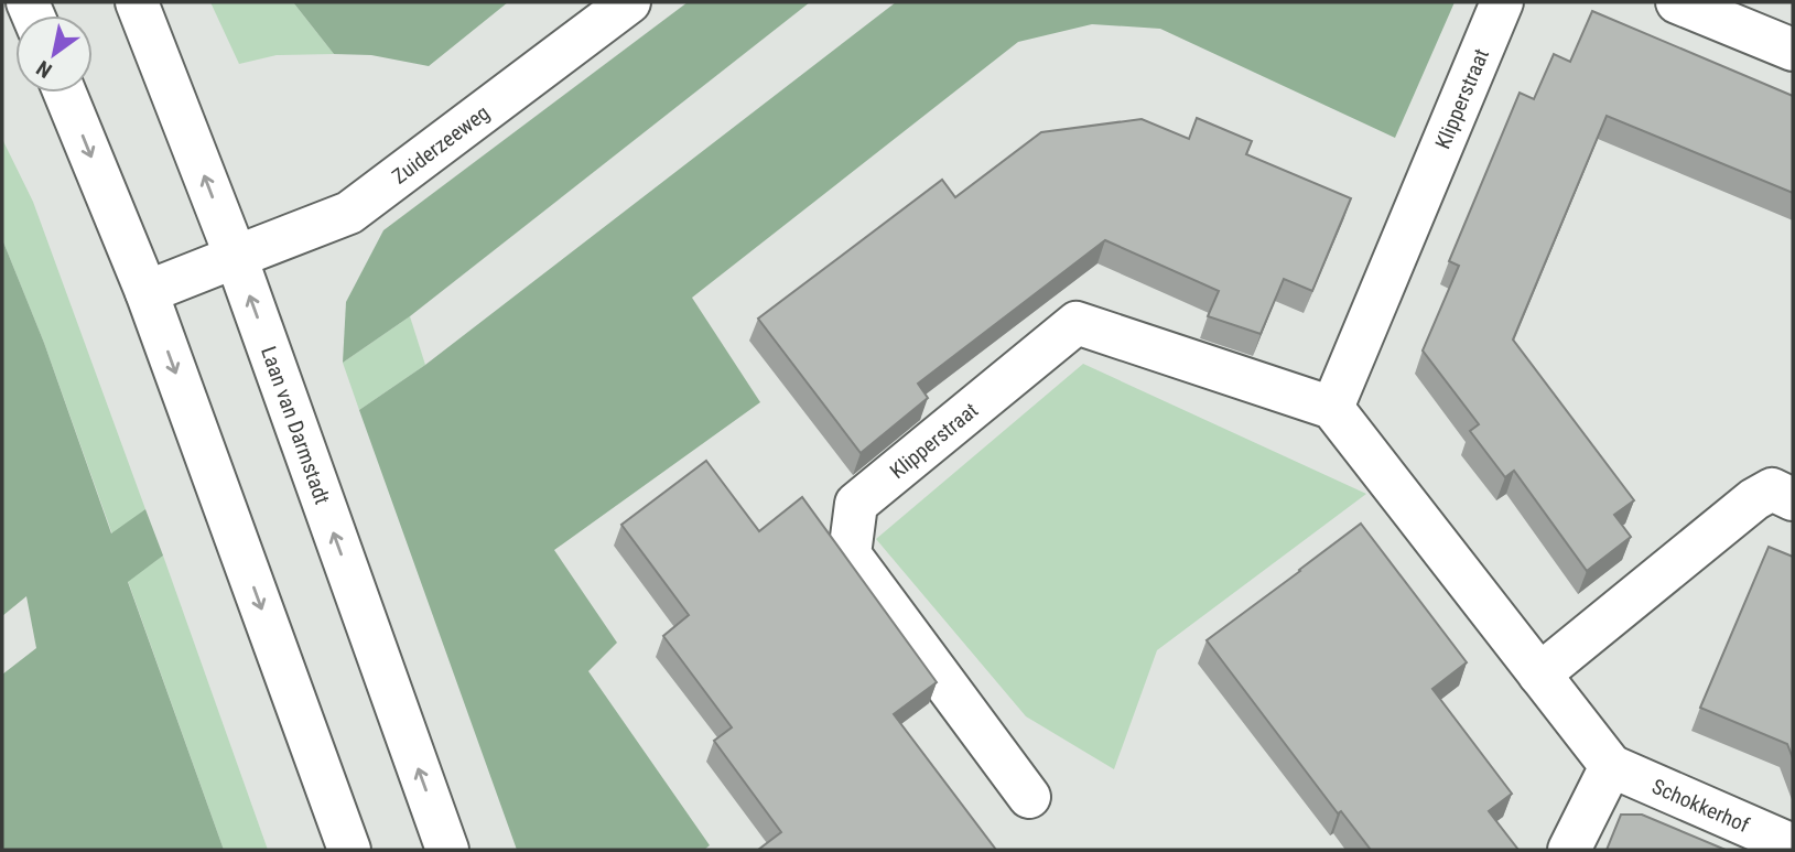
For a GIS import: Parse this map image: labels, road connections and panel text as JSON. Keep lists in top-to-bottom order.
{
  "streets": {
    "street": [
      "Klipperstraat",
      "Zuiderzeeweg",
      "Laan van Darmstadt",
      "Schokkerhof"
    ]
  },
  "crossings": [
    ["Zuiderzeeweg", "Laan van Darmstadt"]
  ],
  "north": "bottom left"
}
